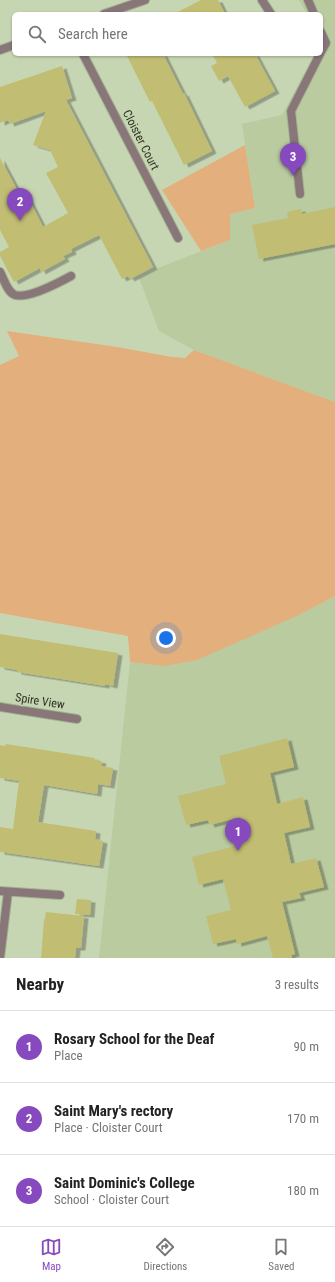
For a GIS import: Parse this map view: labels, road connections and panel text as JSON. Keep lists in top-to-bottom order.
{
  "streets": {
    "street": ["Cloister Court", "Spire View"]
  },
  "page": {
    "search": "Search here",
    "pins": ["3", "2", "1"],
    "heading": ["Nearby", "3 results"],
    "list": [
      {
        "mark": "1",
        "name": "Rosary School for the Deaf",
        "note": "Place",
        "value": "90 m"
      },
      {
        "mark": "2",
        "name": "Saint Mary's rectory",
        "note": "Place · Cloister Court",
        "value": "170 m"
      },
      {
        "mark": "3",
        "name": "Saint Dominic's College",
        "note": "School · Cloister Court",
        "value": "180 m"
      }
    ],
    "nav": ["Map", "Directions", "Saved"]
  }
}
